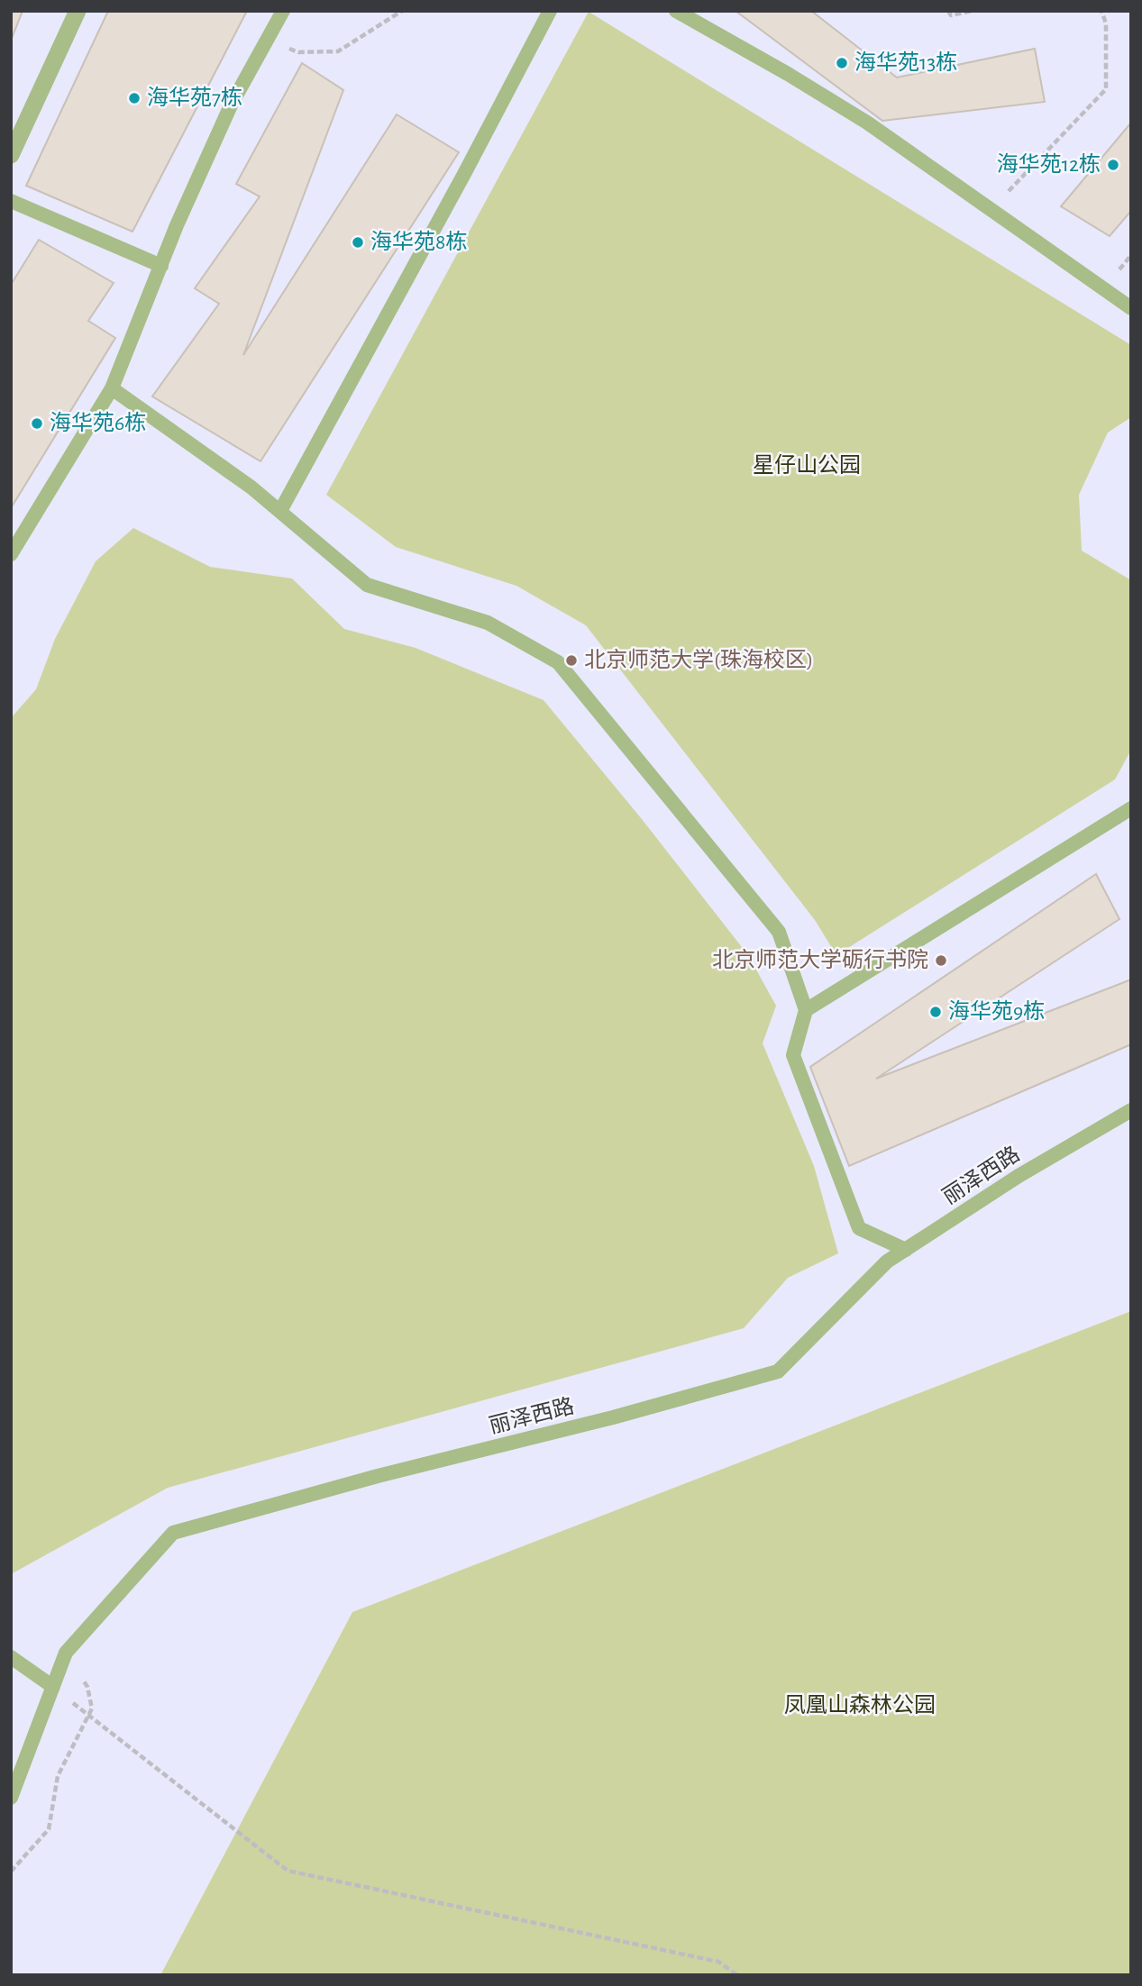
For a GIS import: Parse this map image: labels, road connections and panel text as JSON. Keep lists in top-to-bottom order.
{
  "streets": {
    "lane": ["丽泽西路"]
  },
  "parks": ["星仔山公园", "凤凰山森林公园"],
  "places": [
    "海华苑13栋",
    "海华苑7栋",
    "海华苑12栋",
    "海华苑8栋",
    "海华苑6栋",
    "北京师范大学(珠海校区)",
    "北京师范大学砺行书院",
    "海华苑9栋"
  ]
}
